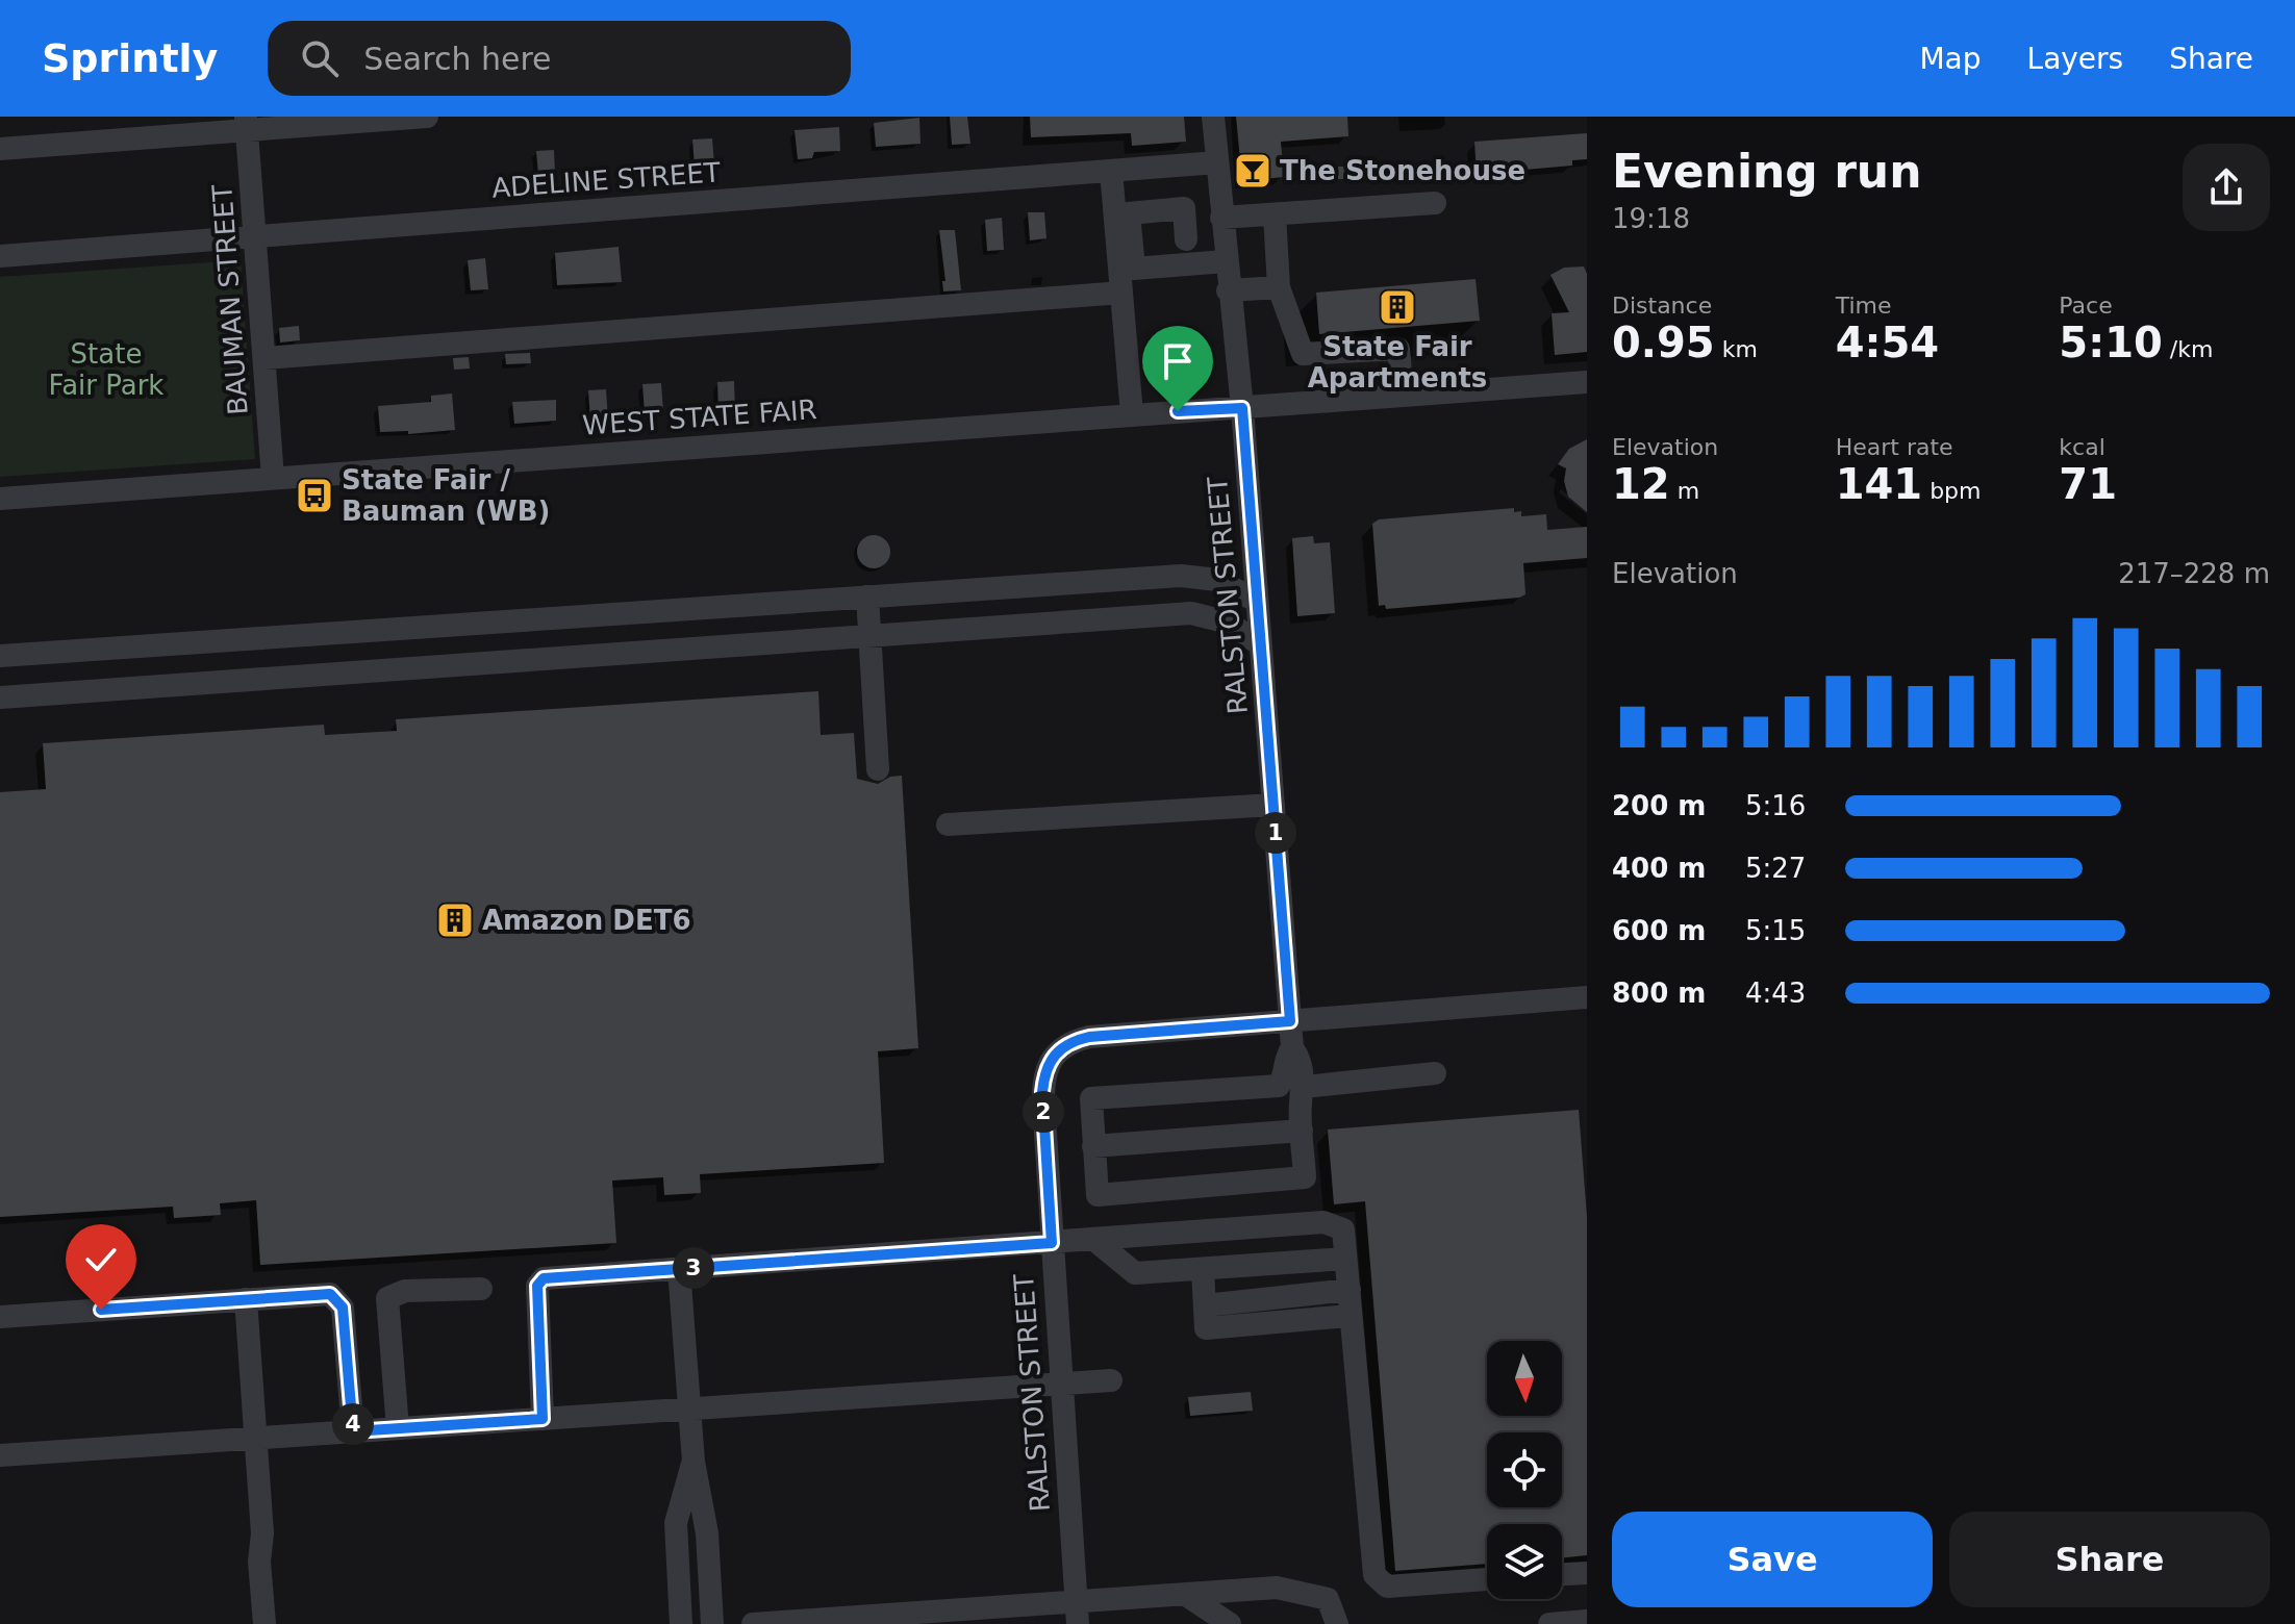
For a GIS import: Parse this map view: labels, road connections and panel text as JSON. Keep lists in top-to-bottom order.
{
  "streets": {
    "street": [
      "ADELINE STREET",
      "BAUMAN STREET",
      "WEST STATE FAIR",
      "RALSTON STREET"
    ]
  },
  "crossings": [
    ["ADELINE STREET", "BAUMAN STREET"],
    ["ADELINE STREET", "RALSTON STREET"],
    ["BAUMAN STREET", "WEST STATE FAIR"],
    ["WEST STATE FAIR", "RALSTON STREET"]
  ],
  "parks": ["State Fair Park"],
  "places": {
    "bar": ["The Stonehouse"],
    "building": ["State Fair Apartments", "Amazon DET6"],
    "bus stop": ["State Fair / Bauman (WB)"]
  },
  "north": "bottom",
  "page": {
    "header": "Sprintly",
    "search": "Search here",
    "nav": ["Map", "Layers", "Share"],
    "heading": ["Evening run", "19:18"],
    "stats": [
      ["Distance", "0.95 km"],
      ["Time", "4:54"],
      ["Pace", "5:10 /km"],
      ["Elevation", "12 m"],
      ["Heart rate", "141 bpm"],
      ["kcal", "71"]
    ],
    "chart": ["Elevation", "217–228 m"],
    "list": [
      {
        "name": "200 m",
        "note": "5:16"
      },
      {
        "name": "400 m",
        "note": "5:27"
      },
      {
        "name": "600 m",
        "note": "5:15"
      },
      {
        "name": "800 m",
        "note": "4:43"
      }
    ],
    "pins": [
      "1",
      "2",
      "3",
      "4"
    ],
    "buttons": ["Save", "Share"]
  }
}
